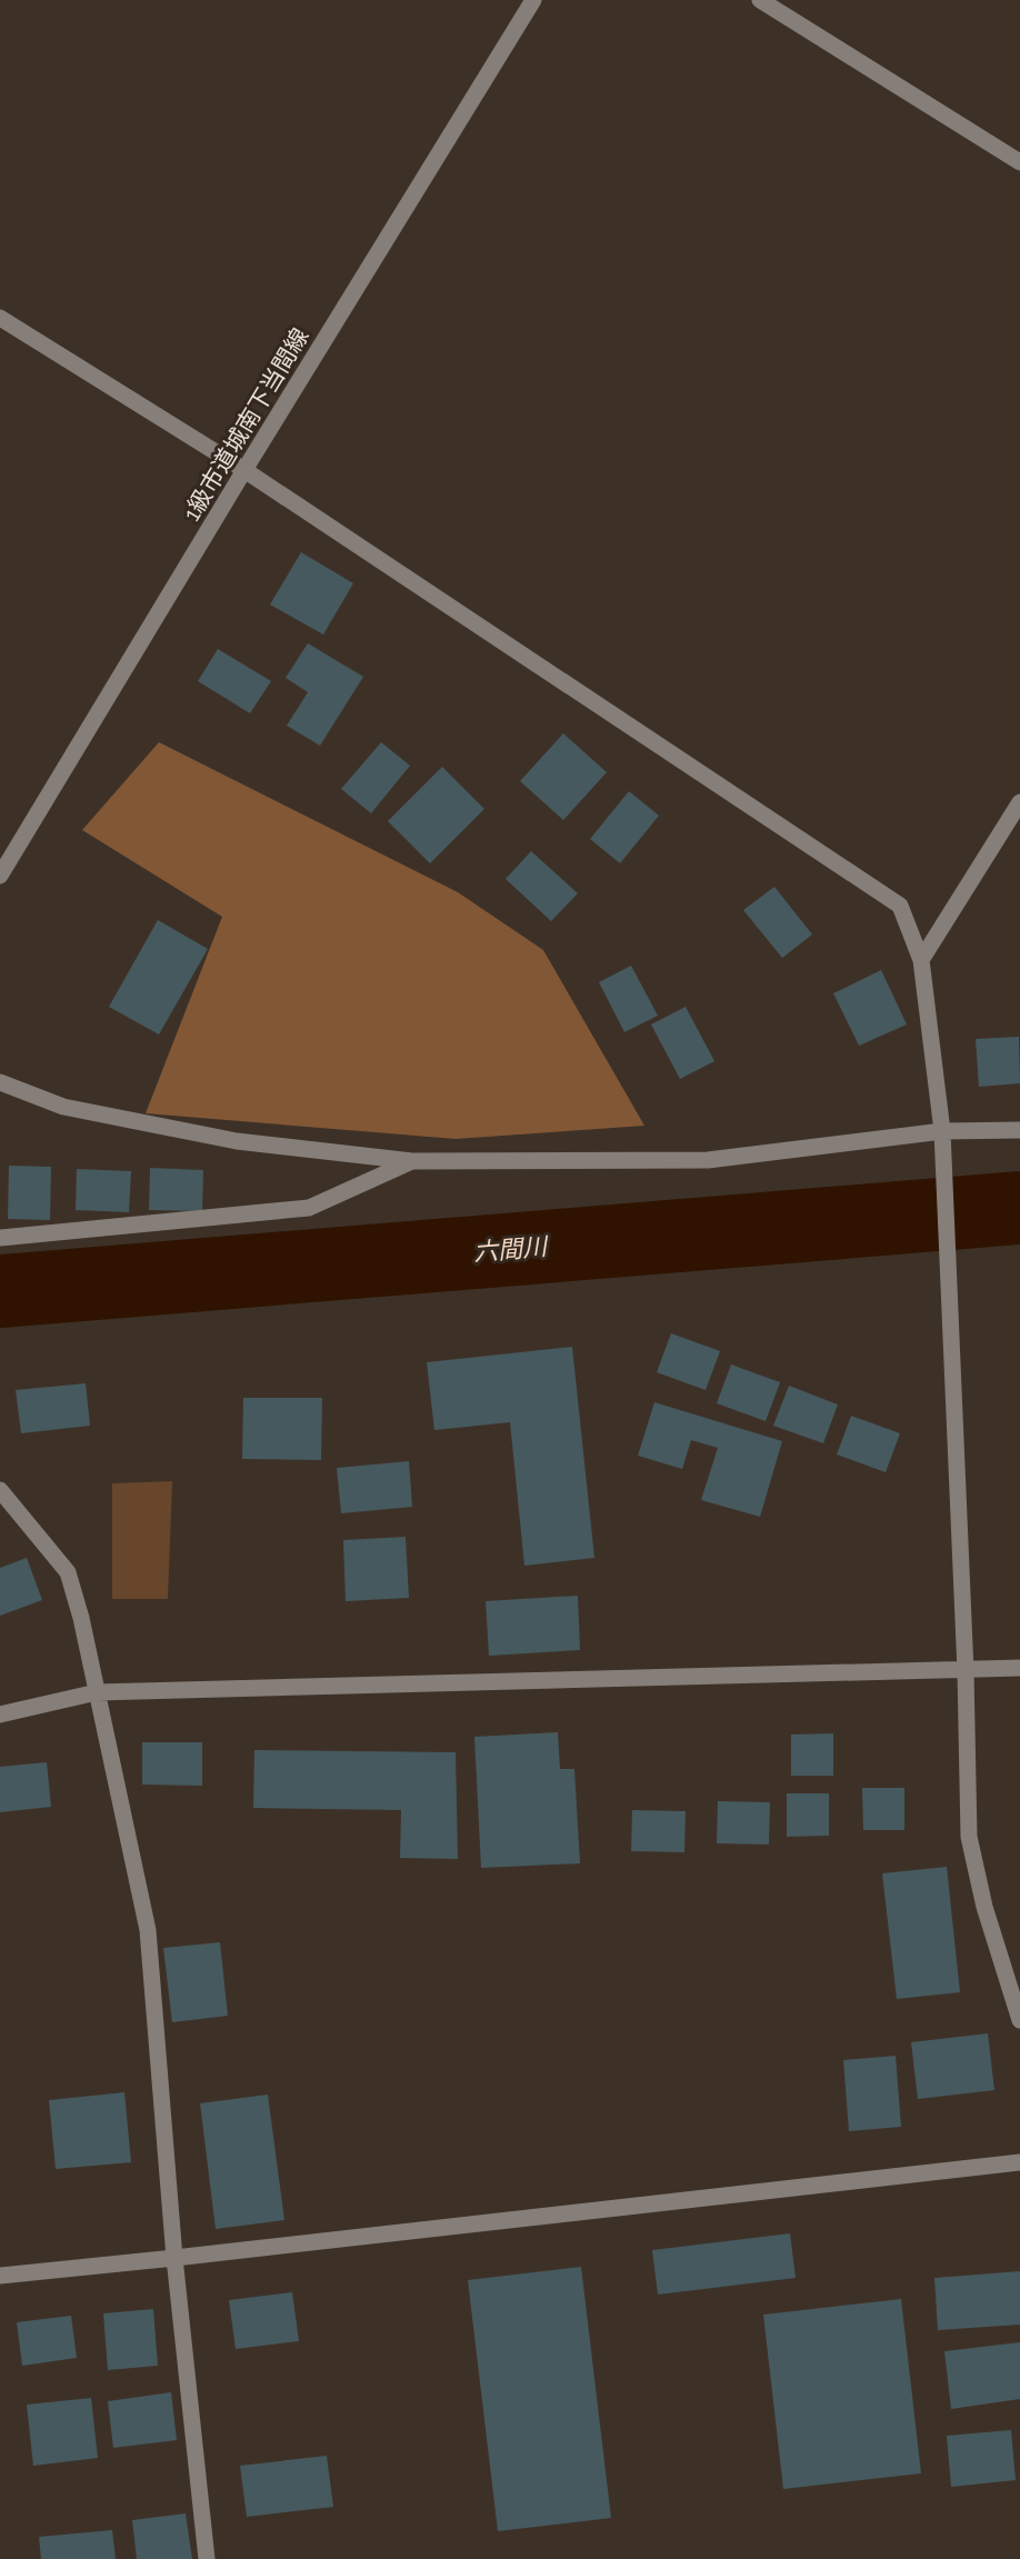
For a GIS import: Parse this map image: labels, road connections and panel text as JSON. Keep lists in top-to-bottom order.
{
  "streets": {
    "street": ["1級市道城南下当間線"]
  },
  "water": ["六間川"]
}
